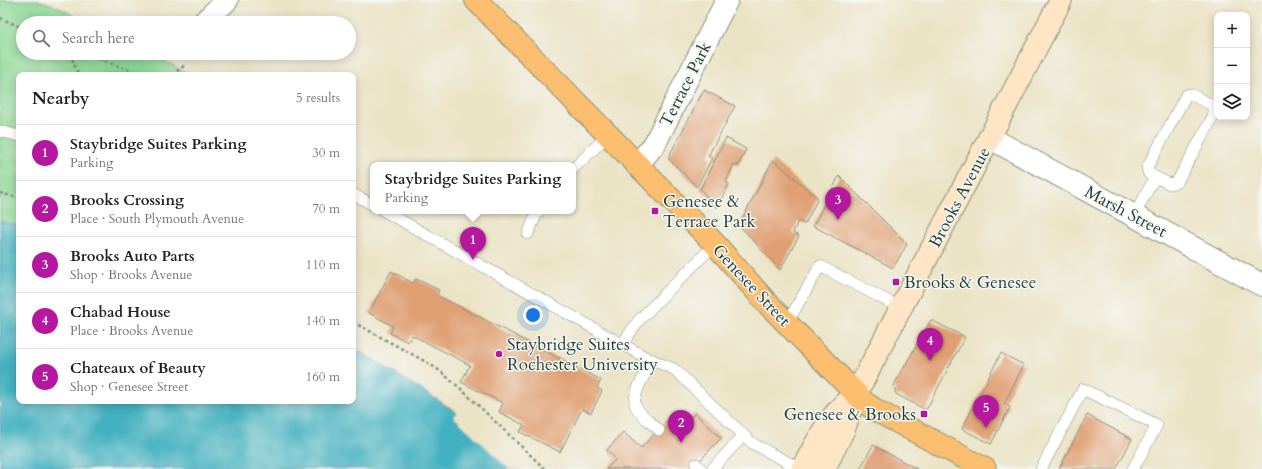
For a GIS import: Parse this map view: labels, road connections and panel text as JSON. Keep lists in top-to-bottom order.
{
  "streets": {
    "main road": ["Brooks Avenue", "Genesee Street"],
    "street": ["Terrace Park", "Marsh Street"]
  },
  "crossings": [
    ["Terrace Park", "Genesee Street"],
    ["Brooks Avenue", "Marsh Street"],
    ["Brooks Avenue", "Genesee Street"]
  ],
  "places": {
    "transit": ["Genesee & Terrace Park", "Brooks & Genesee", "Genesee & Brooks"],
    "other": ["Staybridge Suites Rochester University"]
  },
  "page": {
    "map_buttons": ["+", "−"],
    "search": "Search here",
    "heading": ["Nearby", "5 results"],
    "list": [
      {
        "mark": "1",
        "name": "Staybridge Suites Parking",
        "note": "Parking",
        "value": "30 m"
      },
      {
        "mark": "2",
        "name": "Brooks Crossing",
        "note": "Place · South Plymouth Avenue",
        "value": "70 m"
      },
      {
        "mark": "3",
        "name": "Brooks Auto Parts",
        "note": "Shop · Brooks Avenue",
        "value": "110 m"
      },
      {
        "mark": "4",
        "name": "Chabad House",
        "note": "Place · Brooks Avenue",
        "value": "140 m"
      },
      {
        "mark": "5",
        "name": "Chateaux of Beauty",
        "note": "Shop · Genesee Street",
        "value": "160 m"
      }
    ],
    "popup": ["Staybridge Suites Parking", "Parking"],
    "pins": [
      "3",
      "1",
      "4",
      "5",
      "2"
    ]
  }
}
